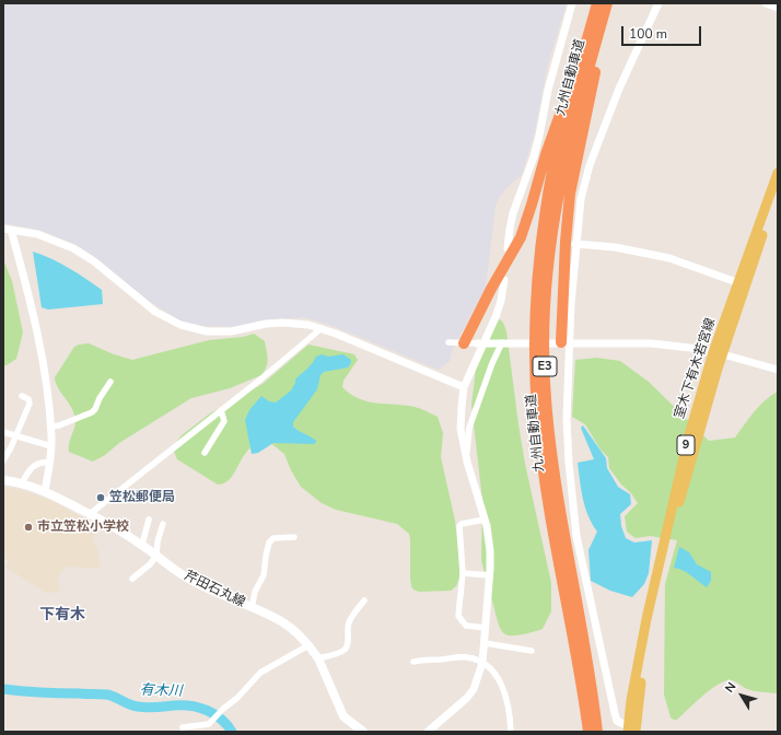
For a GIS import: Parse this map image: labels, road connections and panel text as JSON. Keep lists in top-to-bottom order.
{
  "streets": {
    "highway": ["九州自動車道", "E3"],
    "main road": ["室木下有木若宮線", "9", "芹田石丸線"]
  },
  "districts": ["下有木"],
  "water": ["有木川"],
  "places": ["笠松郵便局", "市立笠松小学校"],
  "scale_bar": "100 m",
  "north": "top left"
}
